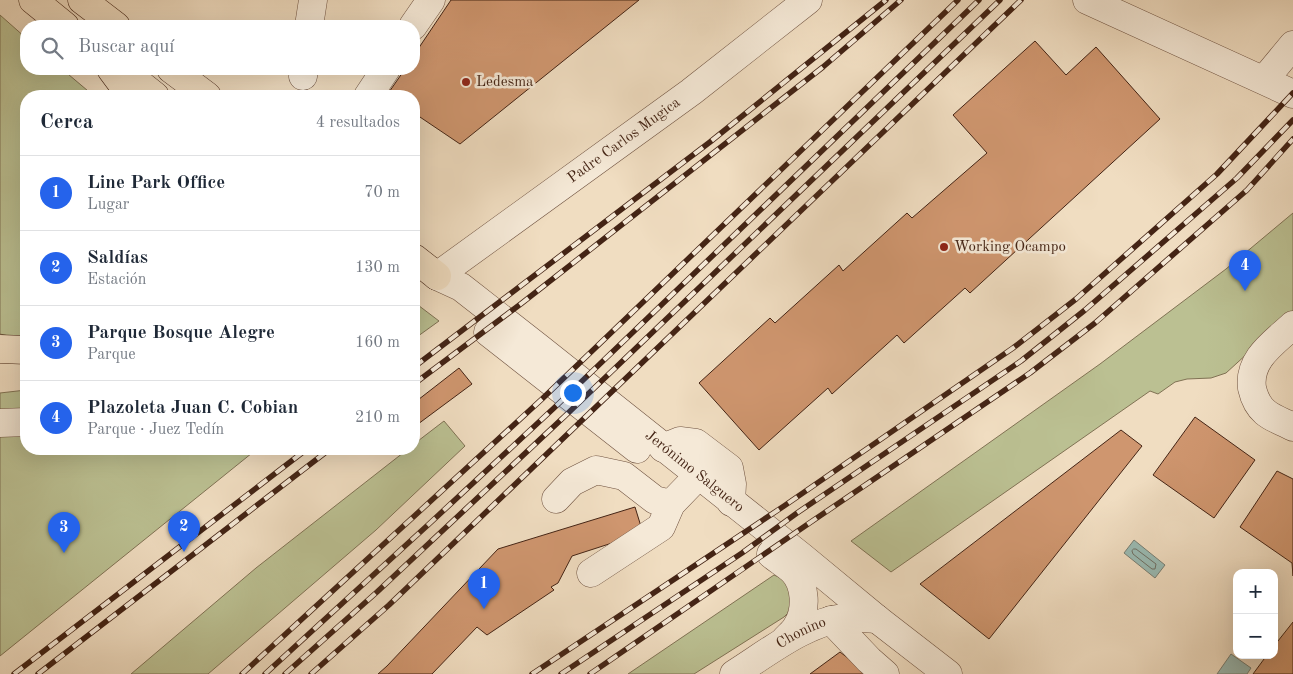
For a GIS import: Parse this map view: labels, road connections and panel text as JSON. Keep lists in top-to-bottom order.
{
  "streets": {
    "main road": ["Jerónimo Salguero"],
    "street": ["Padre Carlos Mugica", "Chonino"]
  },
  "crossings": [
    ["Padre Carlos Mugica", "Jerónimo Salguero"],
    ["Jerónimo Salguero", "Chonino"]
  ],
  "places": ["Ledesma", "Working Ocampo"],
  "page": {
    "search": "Buscar aquí",
    "heading": ["Cerca", "4 resultados"],
    "list": [
      {
        "mark": "1",
        "name": "Line Park Office",
        "note": "Lugar",
        "value": "70 m"
      },
      {
        "mark": "2",
        "name": "Saldías",
        "note": "Estación",
        "value": "130 m"
      },
      {
        "mark": "3",
        "name": "Parque Bosque Alegre",
        "note": "Parque",
        "value": "160 m"
      },
      {
        "mark": "4",
        "name": "Plazoleta Juan C. Cobian",
        "note": "Parque · Juez Tedín",
        "value": "210 m"
      }
    ],
    "pins": [
      "4",
      "2",
      "3",
      "1"
    ],
    "map_buttons": ["+", "−"]
  }
}
